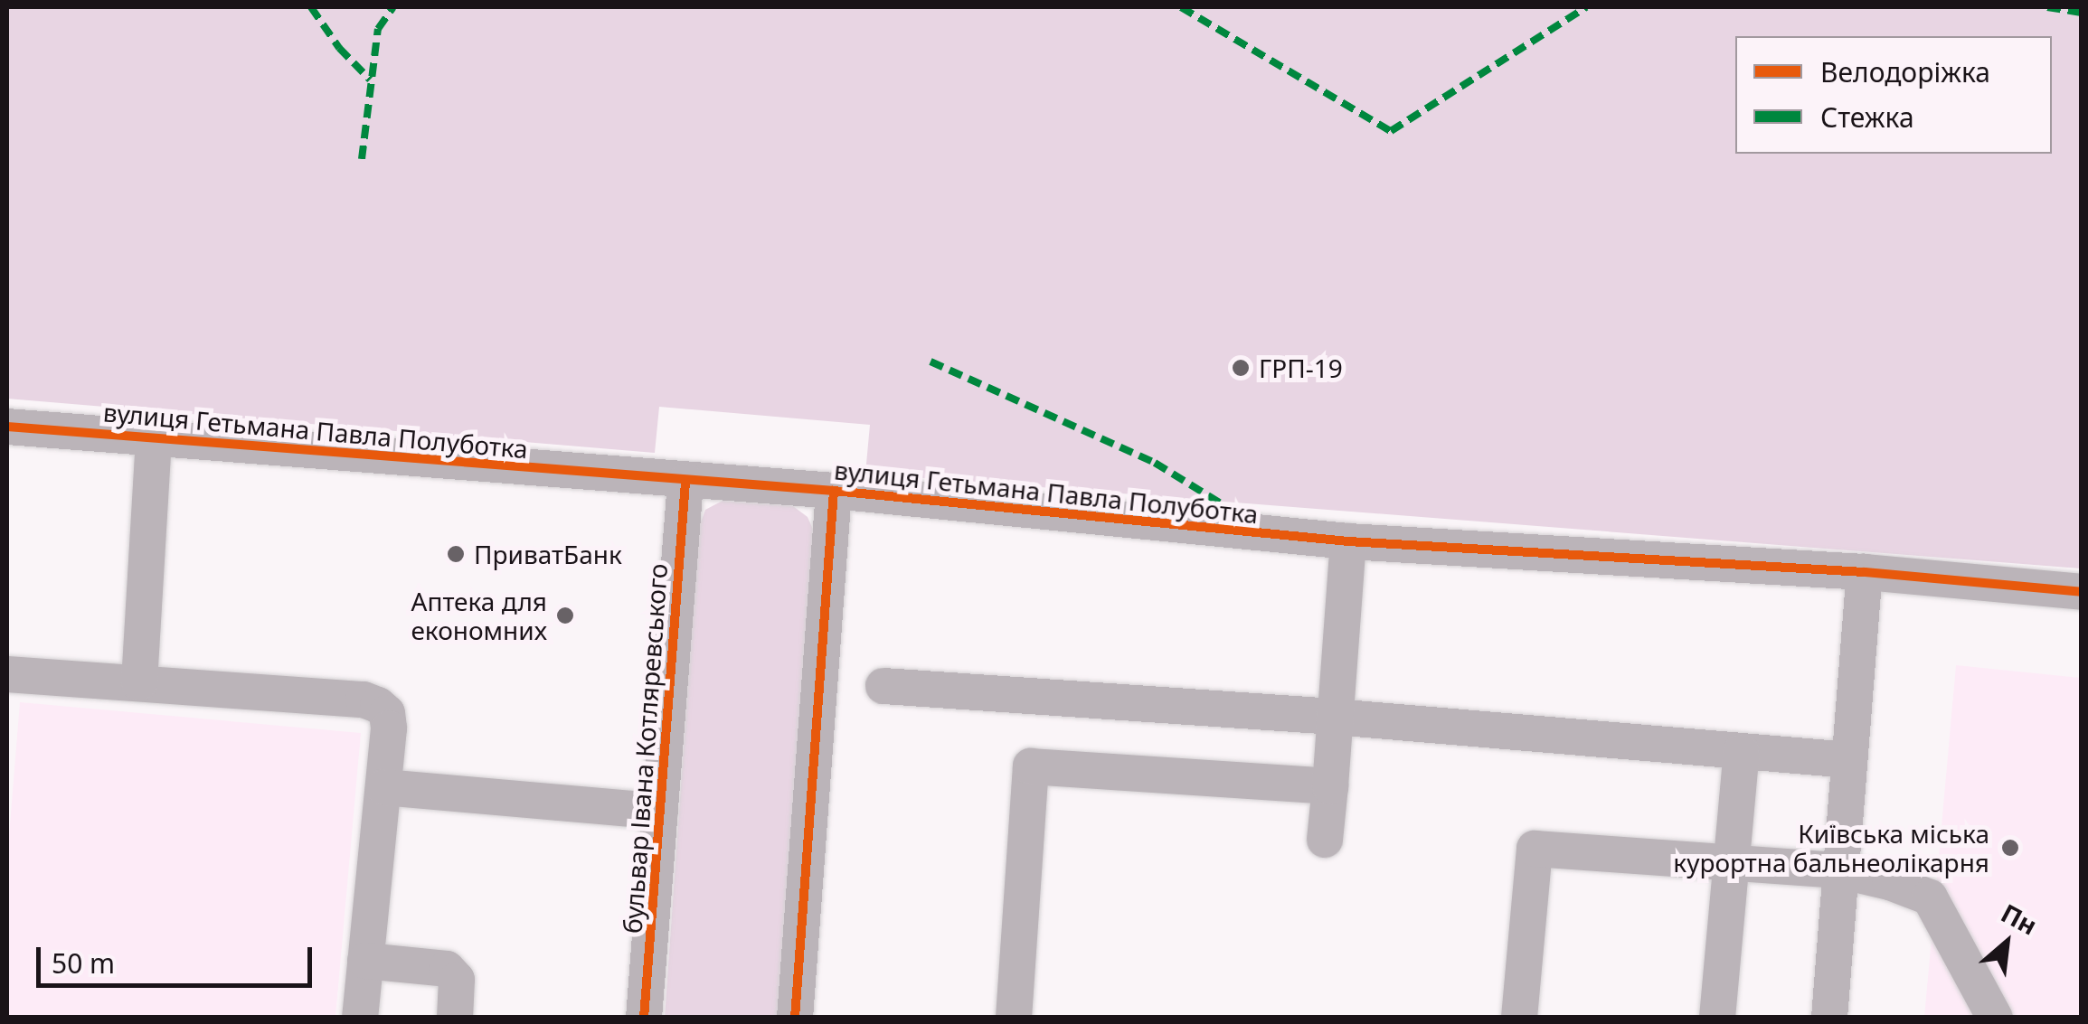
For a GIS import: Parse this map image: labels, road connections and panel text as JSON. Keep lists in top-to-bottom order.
{
  "streets": {
    "street": ["вулиця Гетьмана Павла Полуботка", "бульвар Івана Котляревського"]
  },
  "crossings": [
    ["вулиця Гетьмана Павла Полуботка", "бульвар Івана Котляревського"]
  ],
  "places": [
    "ГРП-19",
    "ПриватБанк",
    "Аптека для економних",
    "Київська міська курортна бальнеолікарня"
  ],
  "legend": ["Велодоріжка", "Стежка"],
  "scale_bar": "50 m",
  "north": "top right"
}
